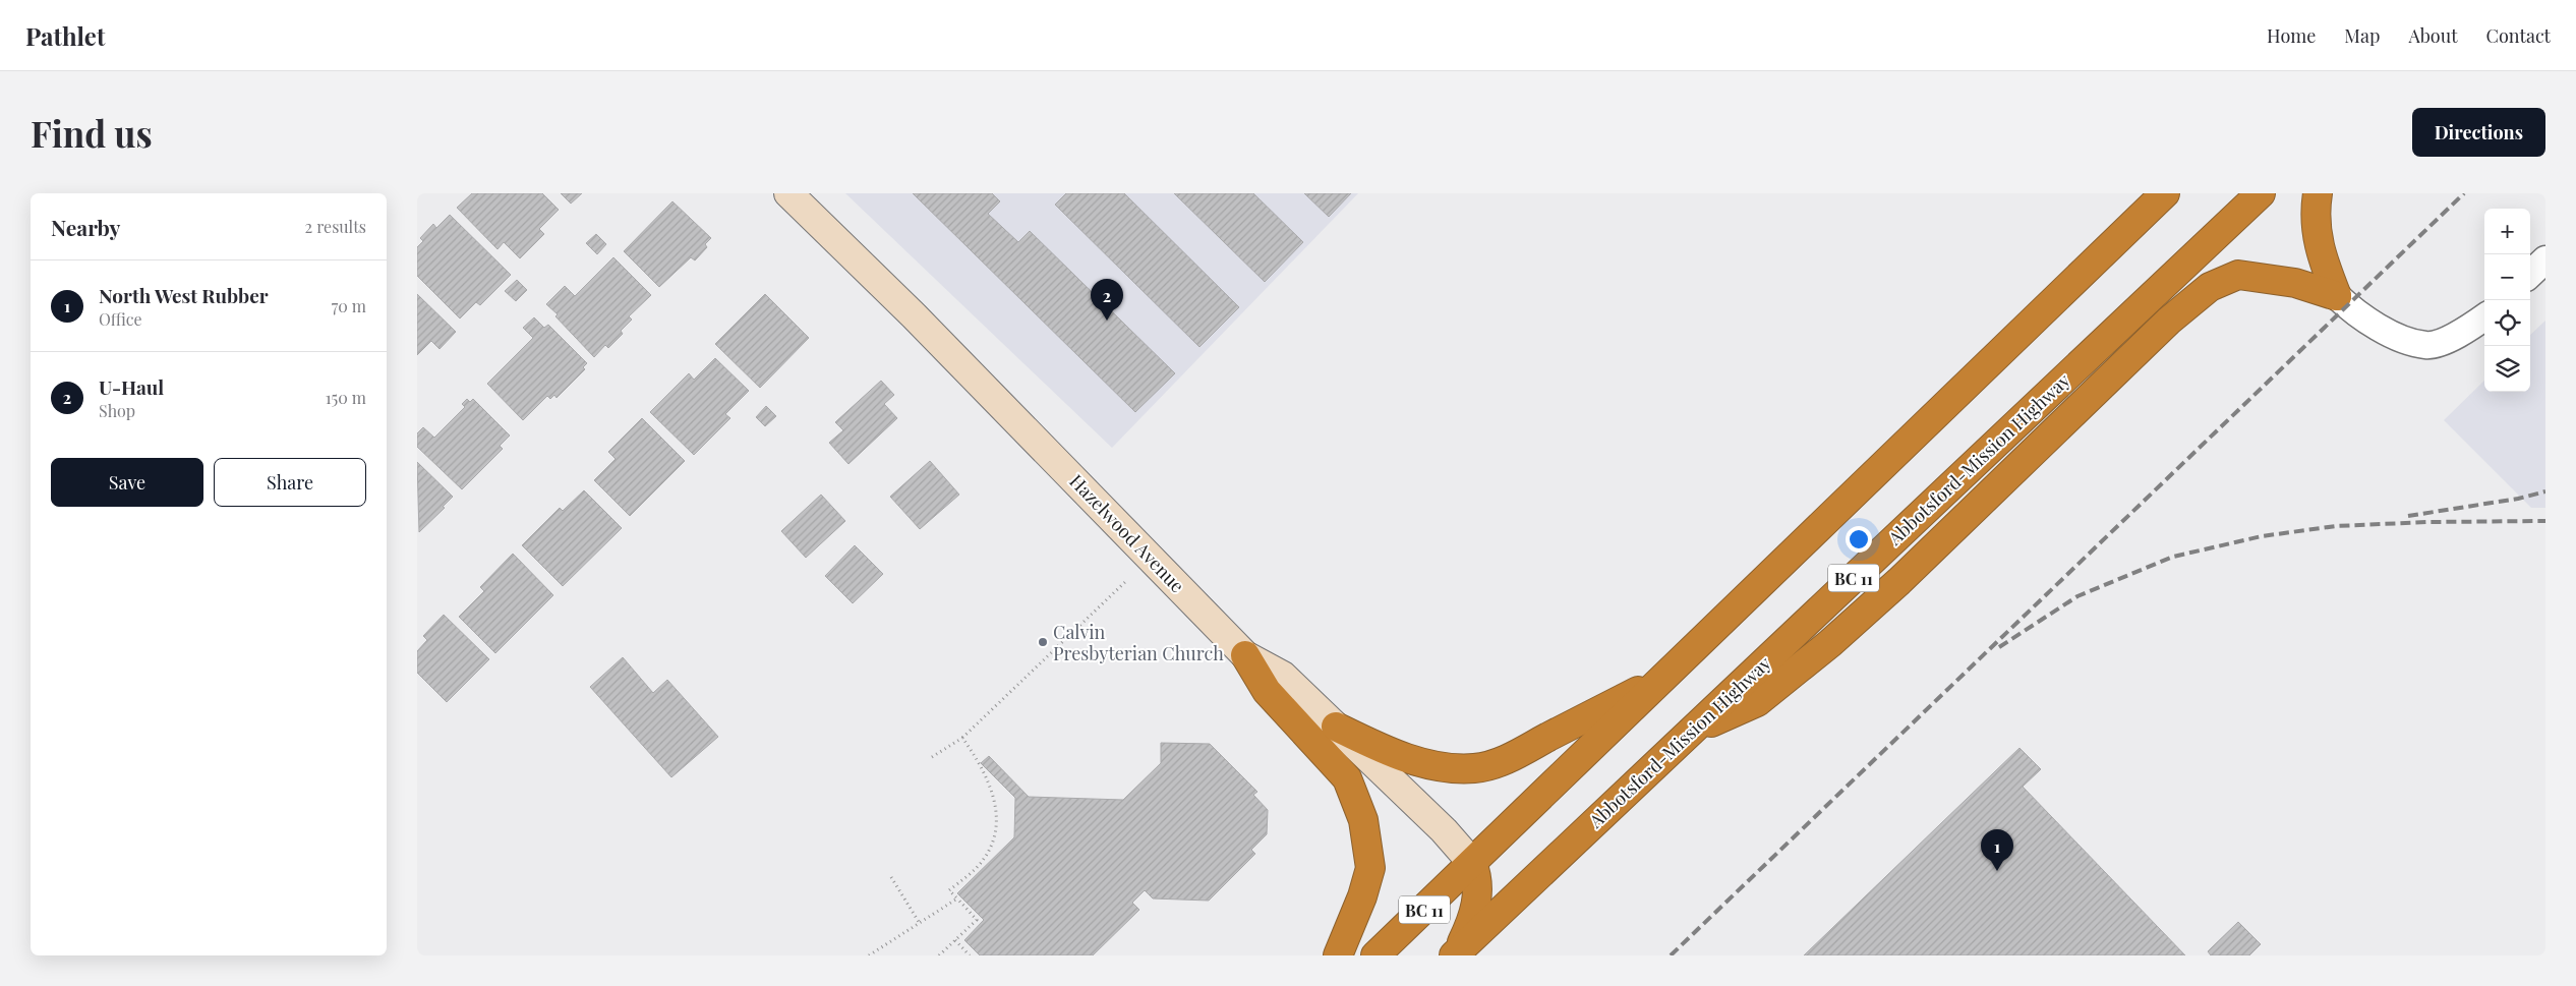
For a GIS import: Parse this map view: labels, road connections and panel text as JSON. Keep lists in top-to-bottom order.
{
  "streets": {
    "highway": ["Abbotsford-Mission Highway", "BC 11"],
    "street": ["Hazelwood Avenue"]
  },
  "crossings": [
    ["Hazelwood Avenue", "BC 11"]
  ],
  "places": ["Calvin Presbyterian Church"],
  "page": {
    "header": "Pathlet",
    "nav": [
      "Home",
      "Map",
      "About",
      "Contact"
    ],
    "buttons": [
      "Directions",
      ["Save", "Share"]
    ],
    "title": "Find us",
    "heading": ["Nearby", "2 results"],
    "map_buttons": ["+", "−"],
    "list": [
      {
        "mark": "1",
        "name": "North West Rubber",
        "note": "Office",
        "value": "70 m"
      },
      {
        "mark": "2",
        "name": "U-Haul",
        "note": "Shop",
        "value": "150 m"
      }
    ],
    "pins": ["2", "1"]
  }
}
